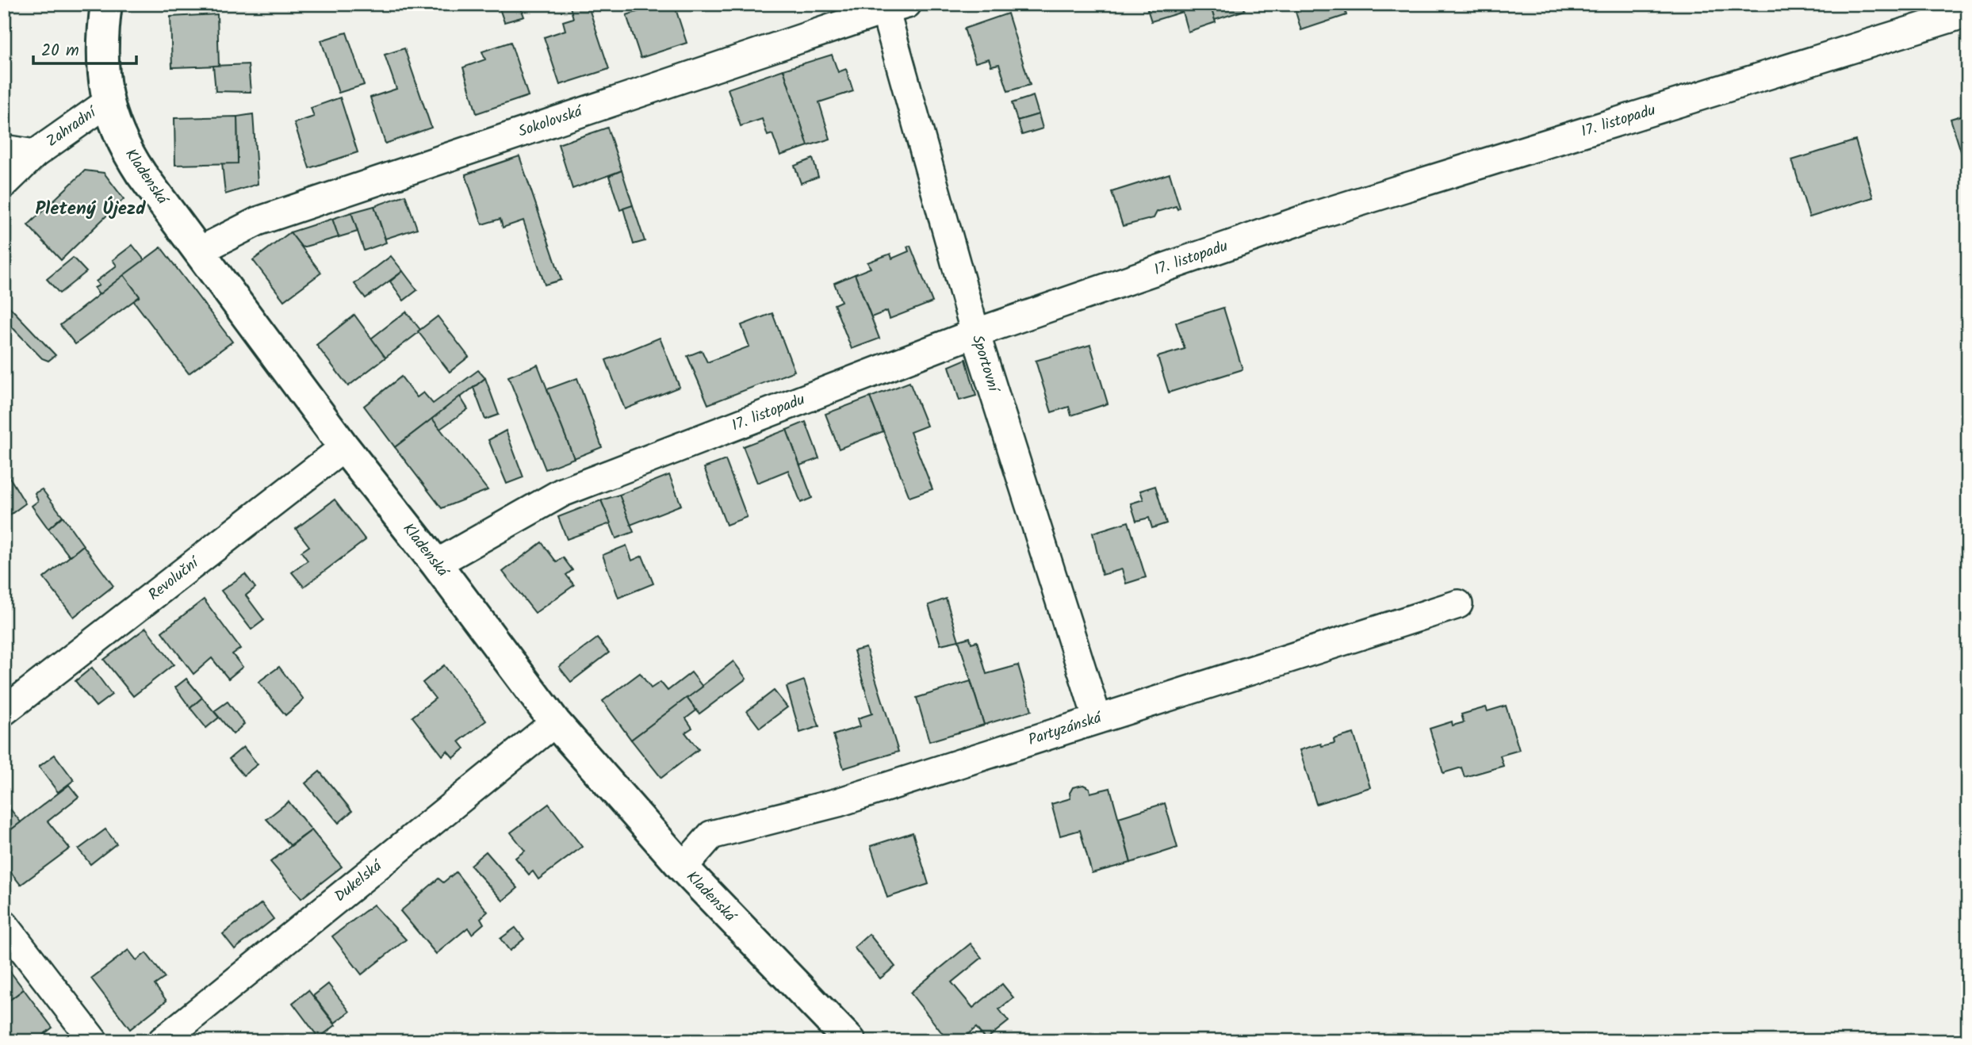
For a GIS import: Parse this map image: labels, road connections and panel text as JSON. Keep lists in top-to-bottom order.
{
  "streets": {
    "street": [
      "17. listopadu",
      "Sokolovská",
      "Zahradní",
      "Kladenská",
      "Sportovní",
      "Revoluční",
      "Partyzánská",
      "Dukelská"
    ]
  },
  "crossings": [
    ["17. listopadu", "Kladenská"],
    ["17. listopadu", "Sportovní"],
    ["Sokolovská", "Kladenská"],
    ["Sokolovská", "Sportovní"],
    ["Zahradní", "Kladenská"],
    ["Kladenská", "Revoluční"],
    ["Kladenská", "Partyzánská"],
    ["Kladenská", "Dukelská"],
    ["Sportovní", "Partyzánská"]
  ],
  "districts": ["Pletený Újezd"],
  "scale_bar": "20 m"
}
